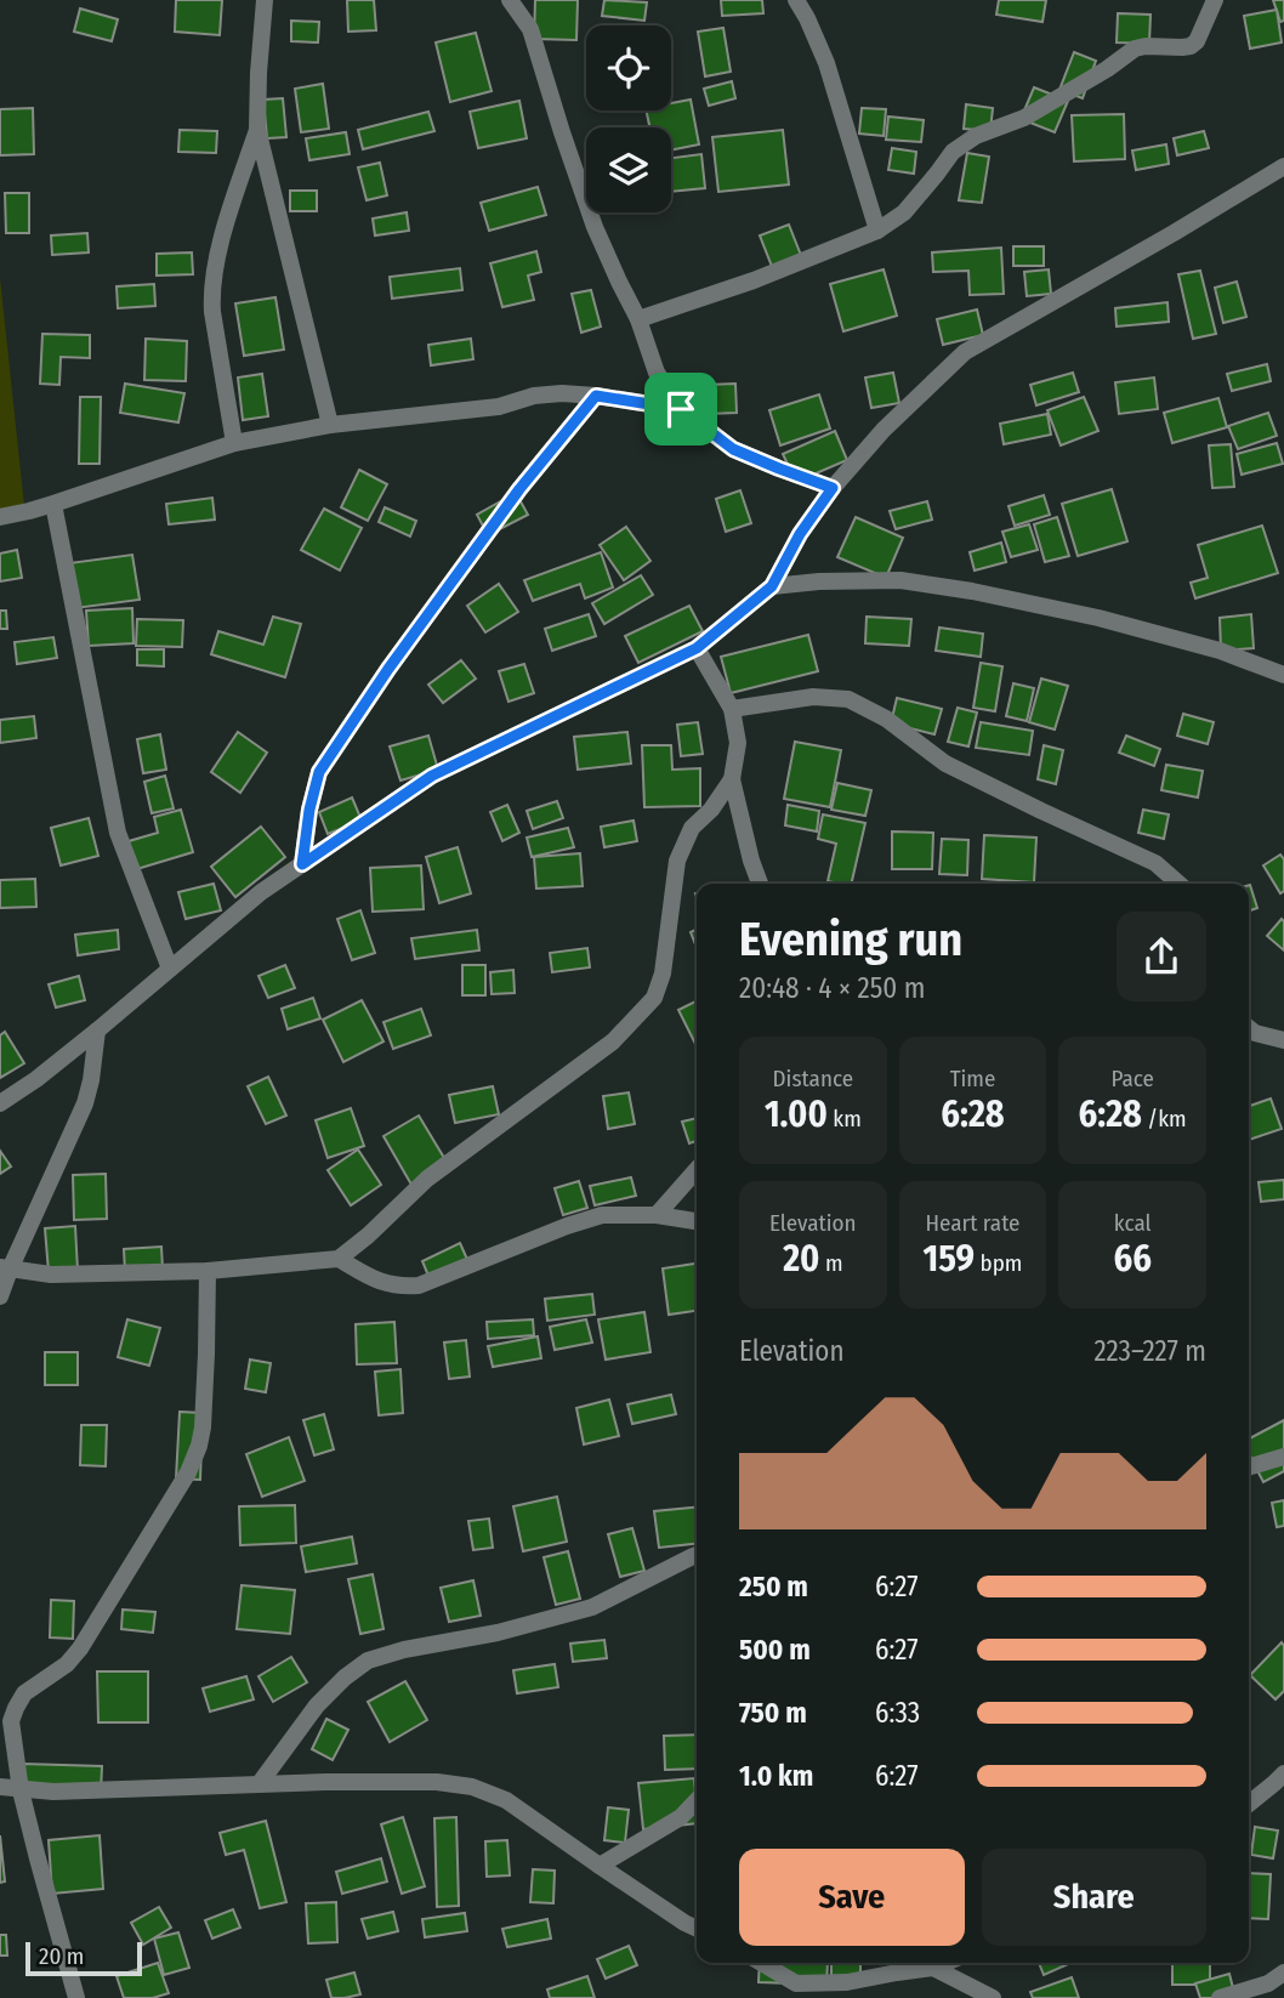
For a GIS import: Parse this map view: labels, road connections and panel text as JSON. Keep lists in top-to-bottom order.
{
  "scale_bar": "20 m",
  "page": {
    "heading": ["Evening run", "20:48 · 4 × 250 m"],
    "stats": [
      ["Distance", "1.00 km"],
      ["Time", "6:28"],
      ["Pace", "6:28 /km"],
      ["Elevation", "20 m"],
      ["Heart rate", "159 bpm"],
      ["kcal", "66"]
    ],
    "chart": ["Elevation", "223–227 m"],
    "list": [
      {
        "name": "250 m",
        "note": "6:27"
      },
      {
        "name": "500 m",
        "note": "6:27"
      },
      {
        "name": "750 m",
        "note": "6:33"
      },
      {
        "name": "1.0 km",
        "note": "6:27"
      }
    ],
    "buttons": ["Save", "Share"],
    "scale": "20 m"
  }
}
